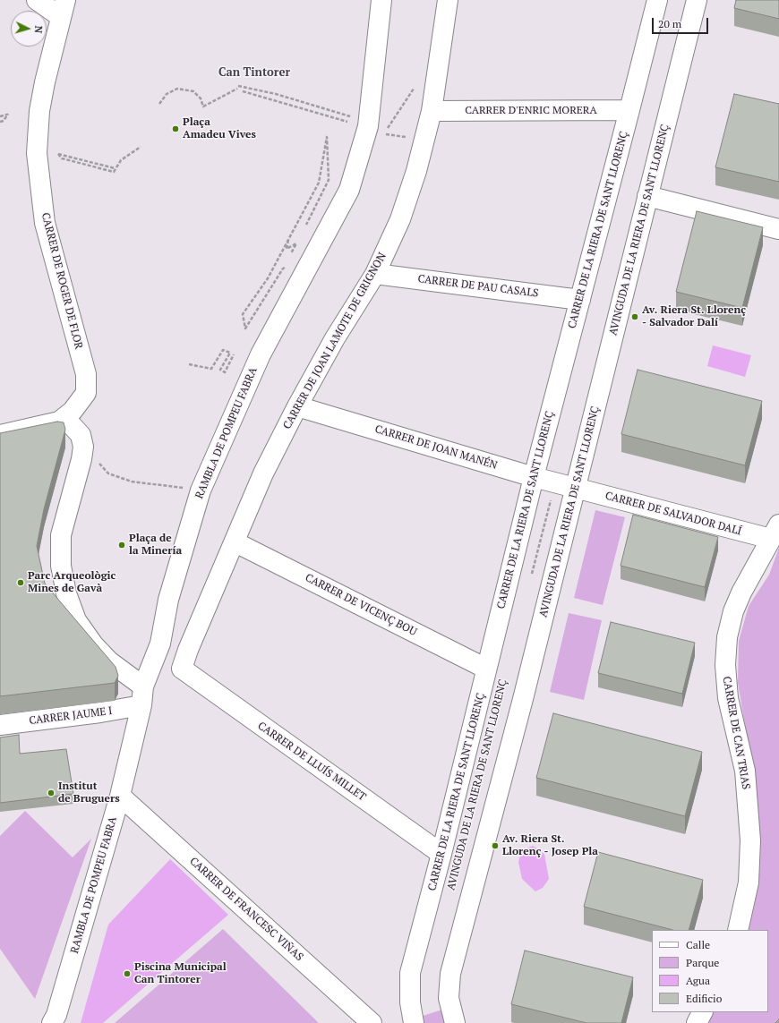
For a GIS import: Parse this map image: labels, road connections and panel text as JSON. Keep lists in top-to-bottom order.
{
  "streets": {
    "street": [
      "CARRER D'ENRIC MORERA",
      "CARRER DE LA RIERA DE SANT LLORENÇ",
      "AVINGUDA DE LA RIERA DE SANT LLORENÇ",
      "CARRER DE ROGER DE FLOR",
      "CARRER DE PAU CASALS",
      "CARRER DE JOAN LAMOTE DE GRIGNON",
      "RAMBLA DE POMPEU FABRA",
      "CARRER DE JOAN MANÉN",
      "CARRER DE SALVADOR DALÍ",
      "CARRER DE VICENÇ BOU",
      "CARRER JAUME I",
      "CARRER DE CAN TRIAS",
      "CARRER DE LLUÍS MILLET",
      "CARRER DE FRANCESC VIÑAS"
    ]
  },
  "crossings": [
    ["CARRER D'ENRIC MORERA", "CARRER DE LA RIERA DE SANT LLORENÇ"],
    ["CARRER D'ENRIC MORERA", "CARRER DE JOAN LAMOTE DE GRIGNON"],
    ["CARRER DE LA RIERA DE SANT LLORENÇ", "CARRER DE PAU CASALS"],
    ["CARRER DE LA RIERA DE SANT LLORENÇ", "CARRER DE JOAN MANÉN"],
    ["CARRER DE LA RIERA DE SANT LLORENÇ", "CARRER DE VICENÇ BOU"],
    ["CARRER DE LA RIERA DE SANT LLORENÇ", "CARRER DE LLUÍS MILLET"],
    ["AVINGUDA DE LA RIERA DE SANT LLORENÇ", "CARRER DE JOAN MANÉN"],
    ["AVINGUDA DE LA RIERA DE SANT LLORENÇ", "CARRER DE SALVADOR DALÍ"],
    ["CARRER DE PAU CASALS", "CARRER DE JOAN LAMOTE DE GRIGNON"],
    ["CARRER DE JOAN LAMOTE DE GRIGNON", "CARRER DE JOAN MANÉN"],
    ["CARRER DE JOAN LAMOTE DE GRIGNON", "CARRER DE VICENÇ BOU"],
    ["CARRER DE JOAN LAMOTE DE GRIGNON", "CARRER DE LLUÍS MILLET"],
    ["RAMBLA DE POMPEU FABRA", "CARRER JAUME I"],
    ["RAMBLA DE POMPEU FABRA", "CARRER DE FRANCESC VIÑAS"],
    ["CARRER DE JOAN MANÉN", "CARRER DE SALVADOR DALÍ"],
    ["CARRER DE SALVADOR DALÍ", "CARRER DE CAN TRIAS"]
  ],
  "districts": ["Can Tintorer"],
  "places": [
    "Plaça Amadeu Vives",
    "Av. Riera St. Llorenç - Salvador Dalí",
    "Plaça de la Minería",
    "Parc Arqueològic Mines de Gavà",
    "Institut de Bruguers",
    "Av. Riera St. Llorenç - Josep Pla",
    "Piscina Municipal Can Tintorer"
  ],
  "legend": [
    "Calle",
    "Parque",
    "Agua",
    "Edificio"
  ],
  "scale_bar": "20 m",
  "north": "right"
}
